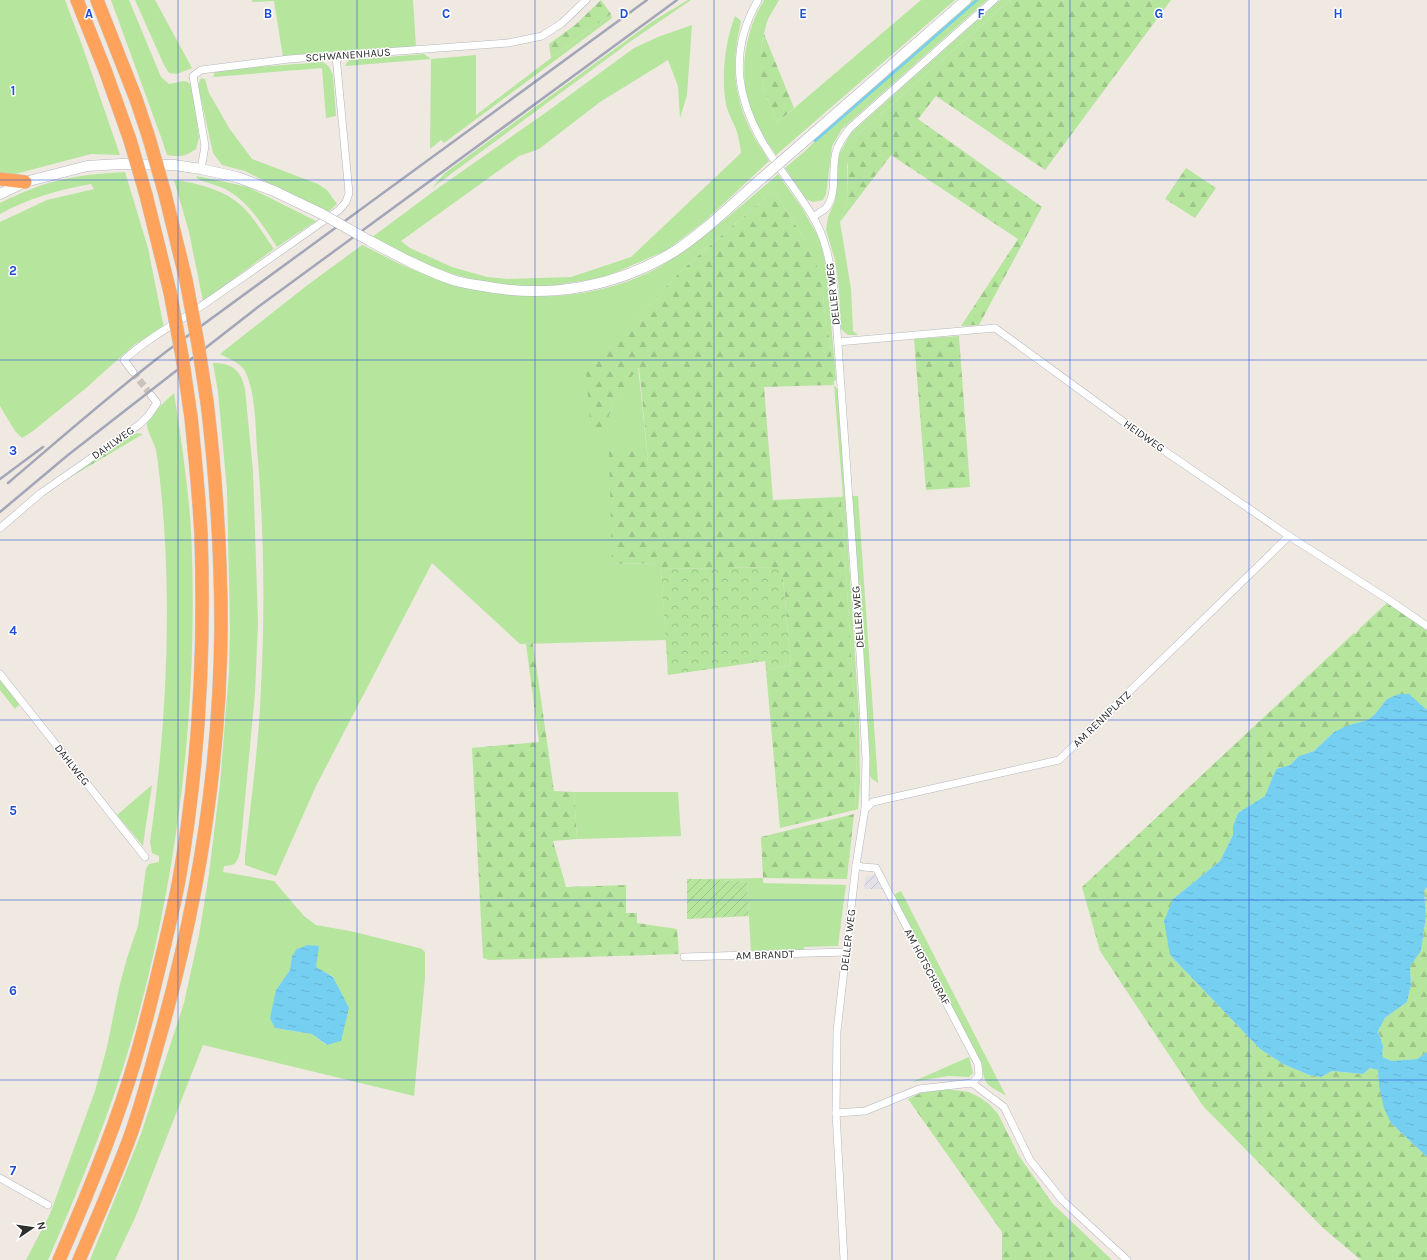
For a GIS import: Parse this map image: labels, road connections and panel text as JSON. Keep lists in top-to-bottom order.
{
  "streets": {
    "street": [
      "SCHWANENHAUS",
      "DELLER WEG",
      "HEIDWEG",
      "DAHLWEG",
      "AM RENNPLATZ",
      "AM BRANDT",
      "AM HOTSCHGRAF"
    ]
  },
  "crossings": [
    ["DELLER WEG", "HEIDWEG"],
    ["DELLER WEG", "AM RENNPLATZ"],
    ["DELLER WEG", "AM BRANDT"],
    ["DELLER WEG", "AM HOTSCHGRAF"],
    ["HEIDWEG", "AM RENNPLATZ"]
  ],
  "north": "right",
  "grid": {
    "columns": [
      "A",
      "B",
      "C",
      "D",
      "E",
      "F",
      "G",
      "H"
    ],
    "rows": [
      "1",
      "2",
      "3",
      "4",
      "5",
      "6",
      "7"
    ]
  }
}
